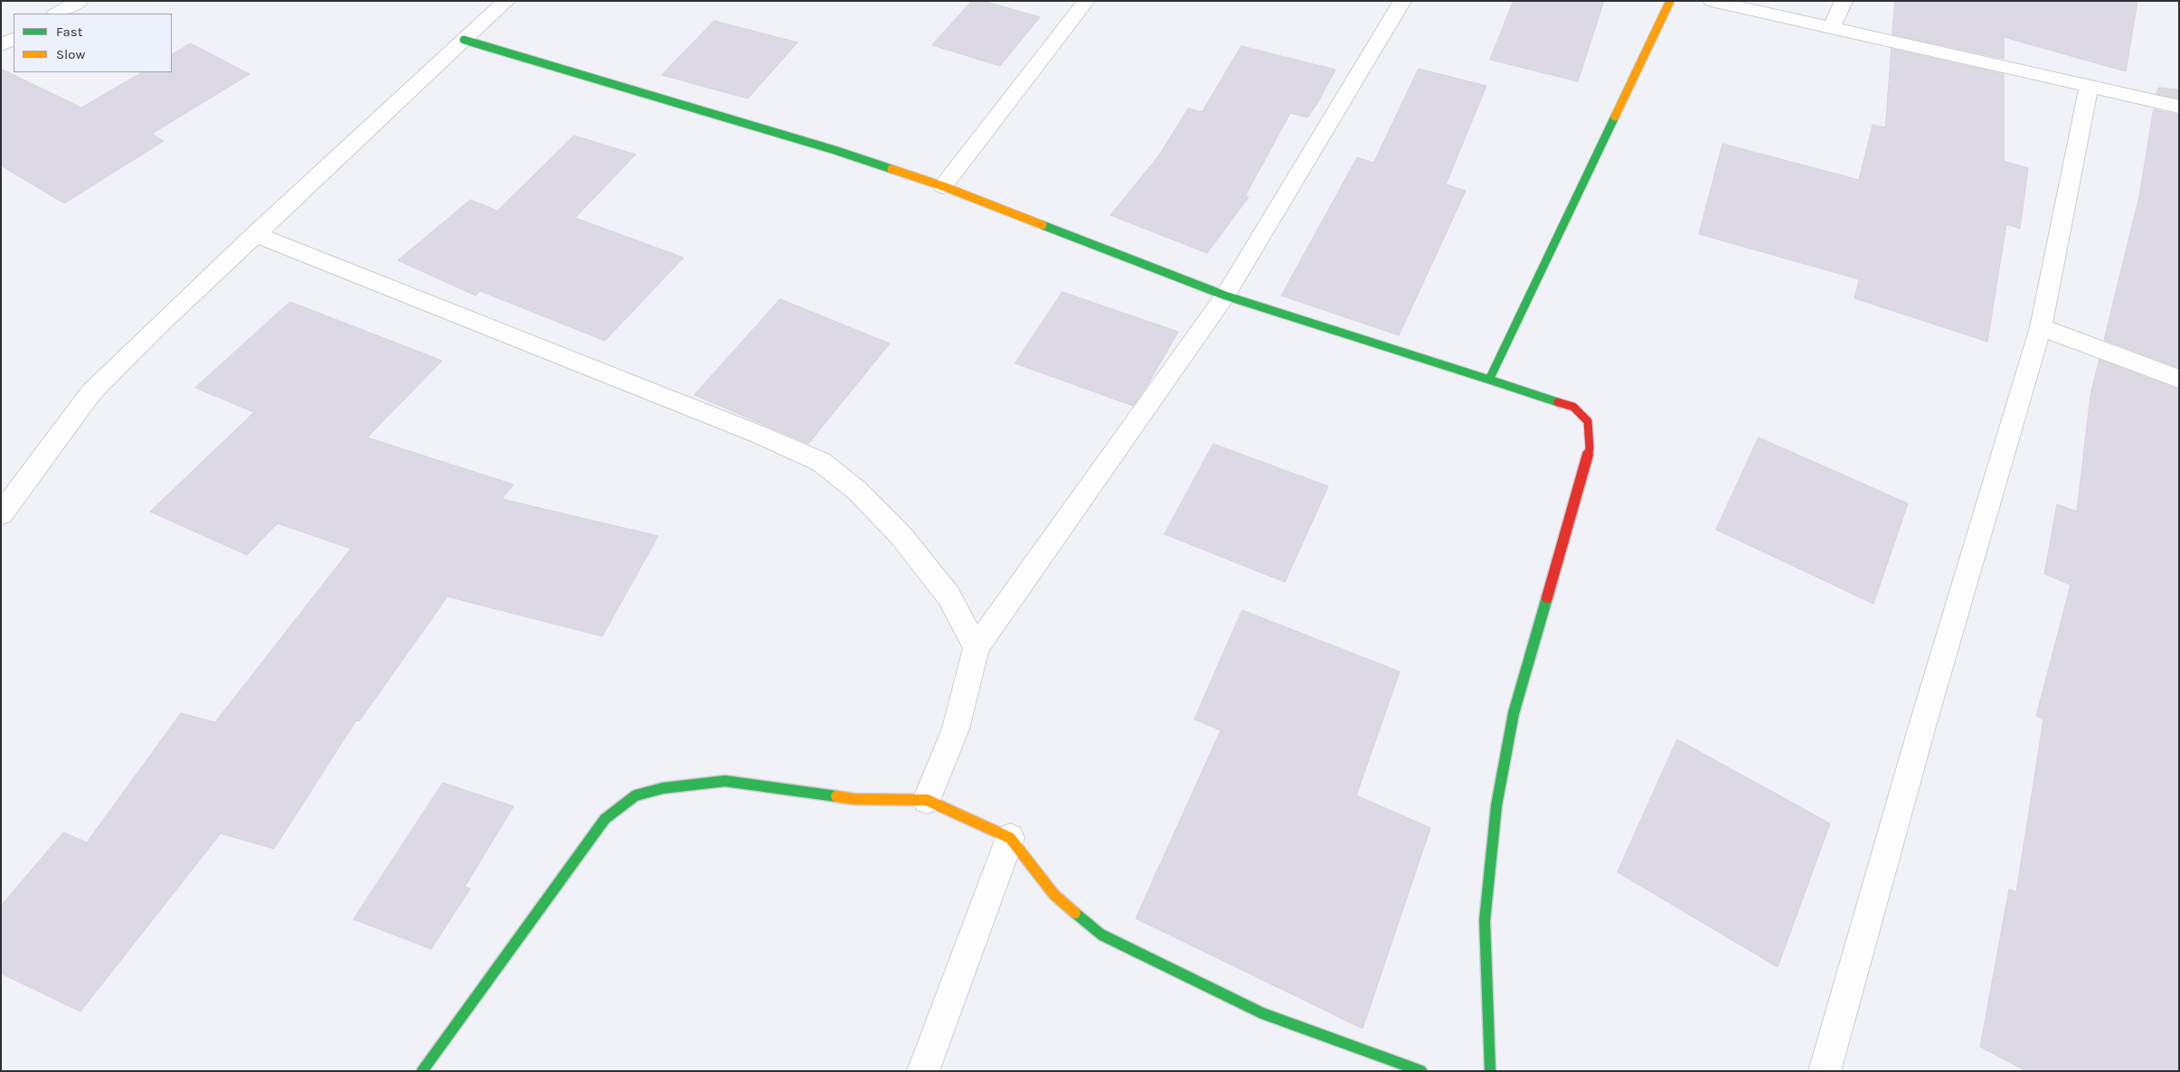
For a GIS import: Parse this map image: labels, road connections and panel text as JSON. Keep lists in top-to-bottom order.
{
  "legend": ["Fast", "Slow"]
}
